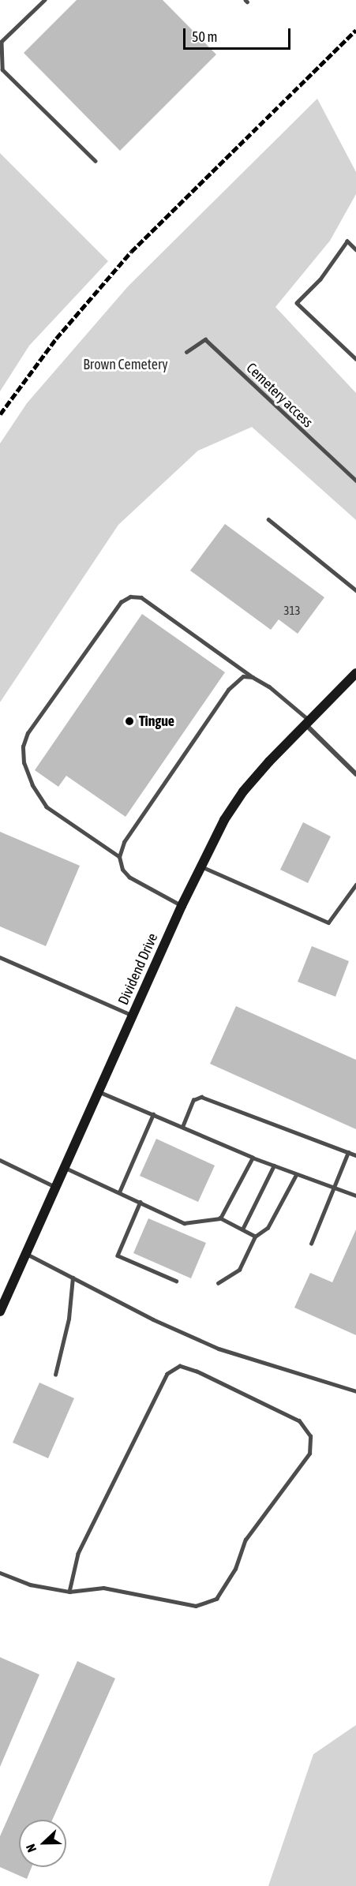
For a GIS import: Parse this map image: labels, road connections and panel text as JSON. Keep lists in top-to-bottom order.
{
  "streets": {
    "street": ["Dividend Drive"],
    "lane": ["Cemetery access"]
  },
  "parks": ["Brown Cemetery"],
  "places": ["Tingue"],
  "house_numbers": ["313"],
  "scale_bar": "50 m",
  "north": "left"
}
